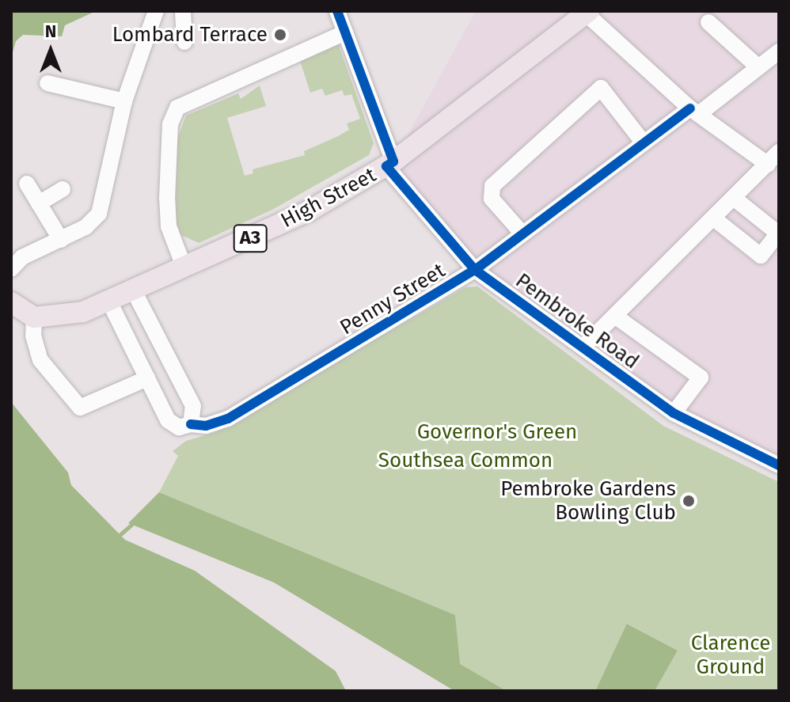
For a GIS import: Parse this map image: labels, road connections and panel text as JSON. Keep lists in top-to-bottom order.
{
  "streets": {
    "main road": ["High Street", "A3"],
    "street": ["Penny Street", "Pembroke Road"]
  },
  "crossings": [
    ["High Street", "Pembroke Road"],
    ["Penny Street", "Pembroke Road"]
  ],
  "parks": ["Governor's Green", "Southsea Common", "Clarence Ground"],
  "places": ["Lombard Terrace", "Pembroke Gardens Bowling Club"],
  "north": "top"
}
